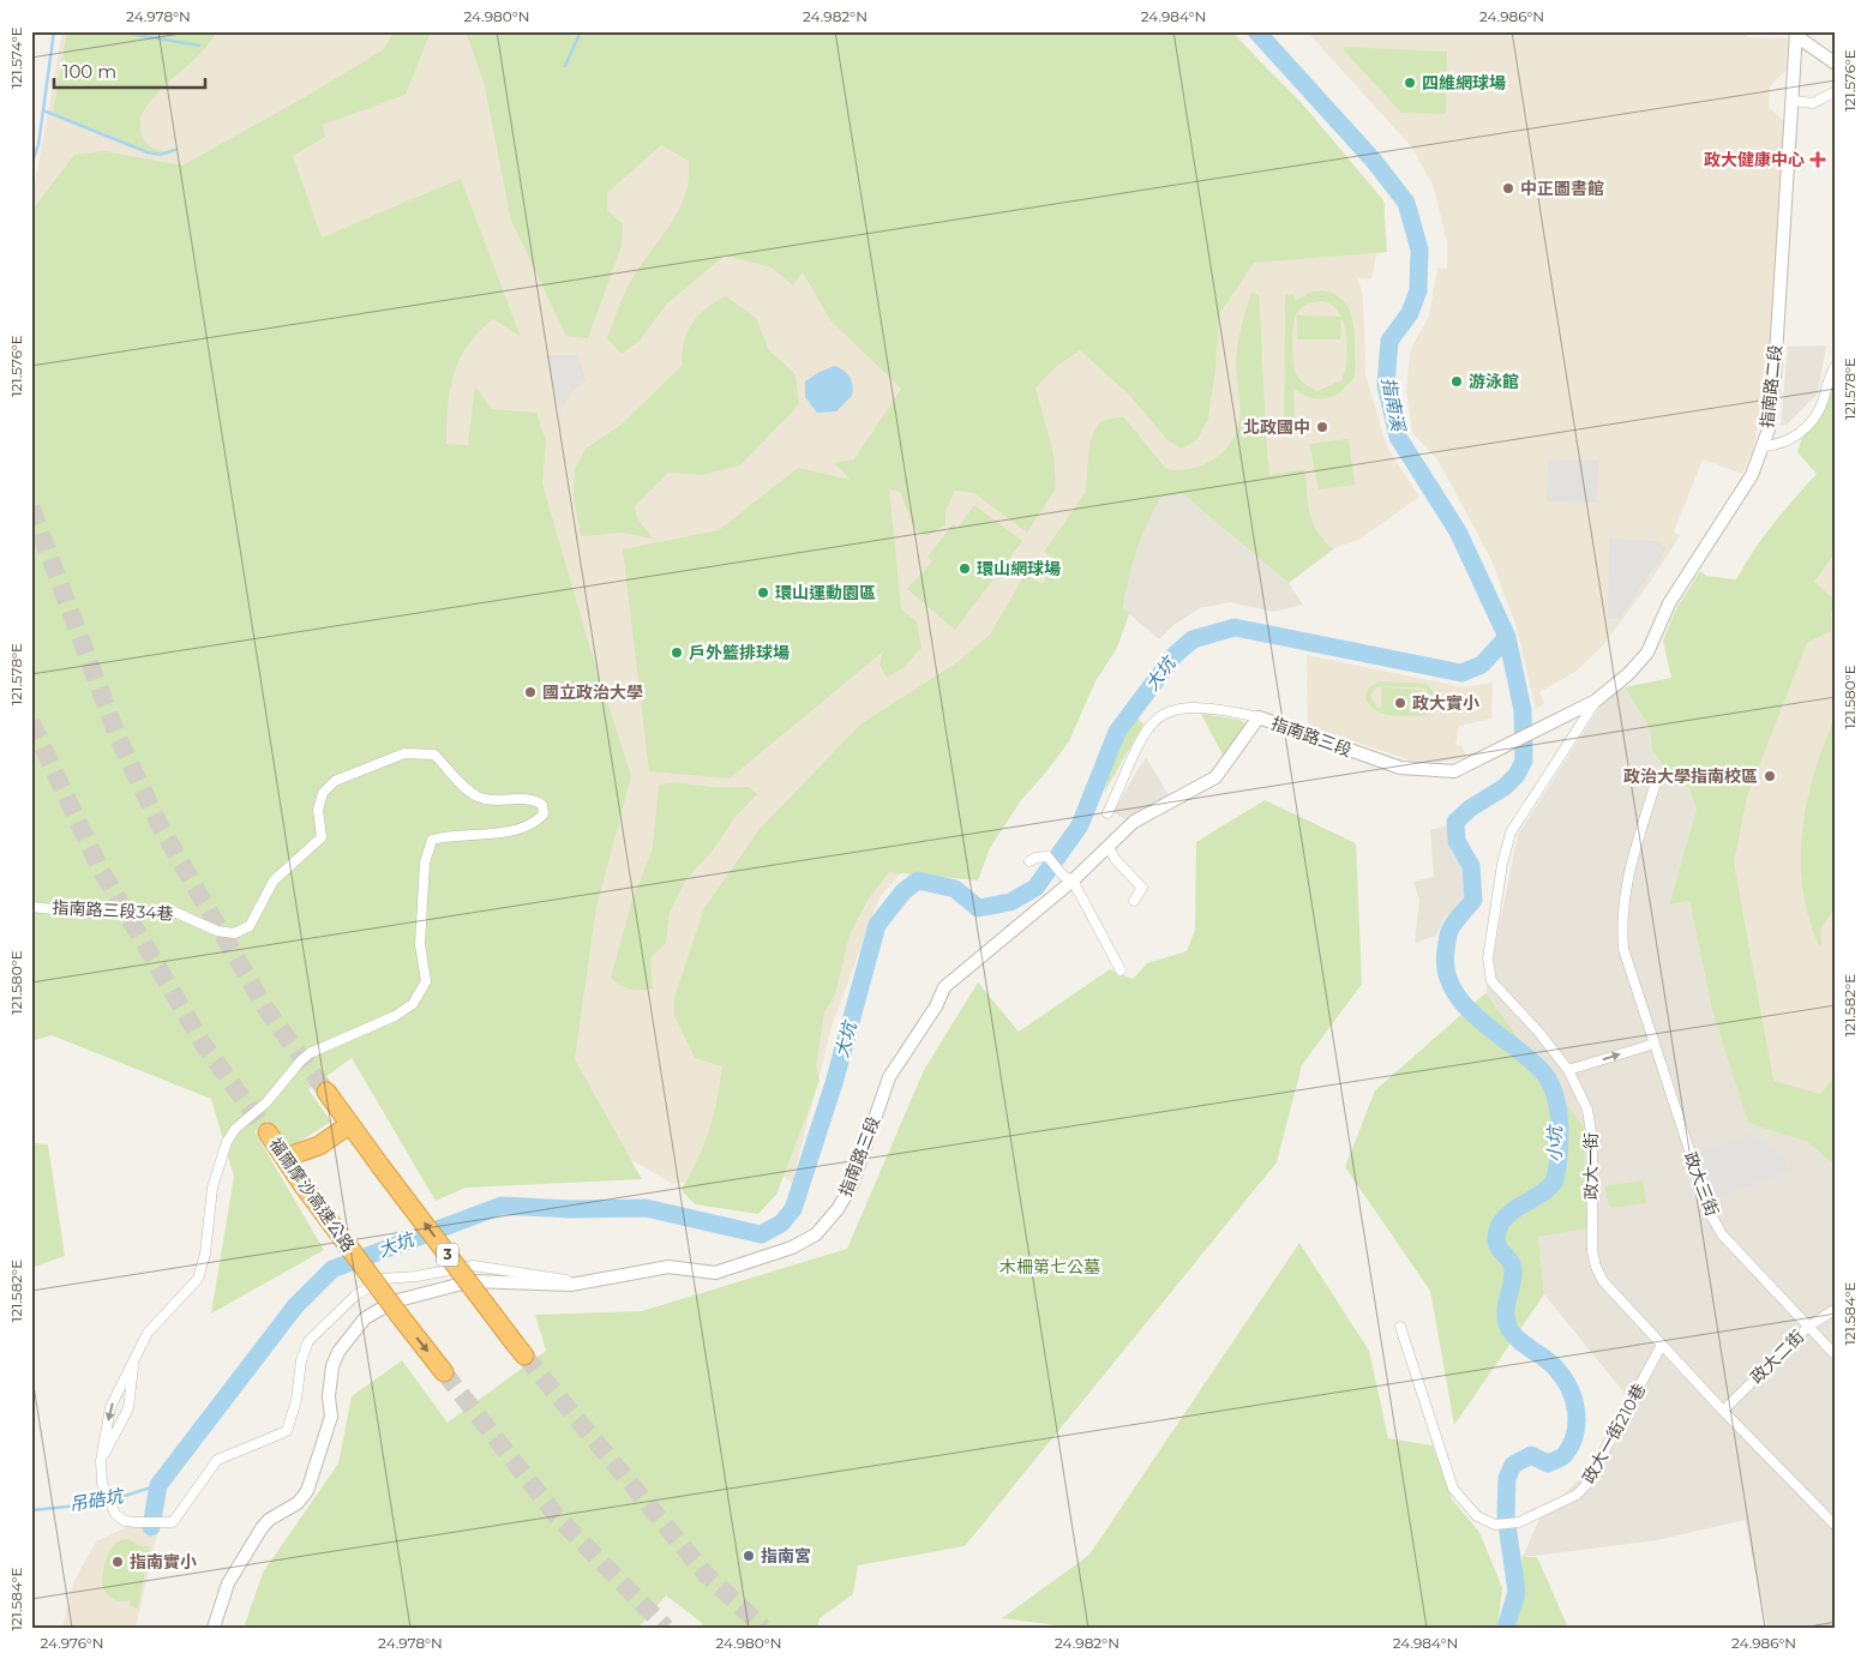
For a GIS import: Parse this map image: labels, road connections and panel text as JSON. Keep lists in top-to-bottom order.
{
  "streets": {
    "highway": ["福爾摩沙高速公路", "3"],
    "street": [
      "指南路二段",
      "指南路三段",
      "指南路三段34巷",
      "政大一街",
      "政大三街",
      "政大二街",
      "政大一街210巷"
    ]
  },
  "crossings": [
    ["指南路二段", "指南路三段"],
    ["指南路二段", "政大一街"],
    ["指南路三段", "指南路三段34巷"],
    ["政大一街", "政大二街"],
    ["政大一街", "政大一街210巷"],
    ["政大三街", "政大二街"]
  ],
  "water": [
    "指南溪",
    "大坑",
    "小坑",
    "吊硞坑"
  ],
  "parks": ["木柵第七公墓"],
  "places": {
    "other": [
      "四維網球場",
      "中正圖書館",
      "游泳館",
      "北政國中",
      "環山網球場",
      "環山運動園區",
      "戶外籃排球場",
      "國立政治大學",
      "政大實小",
      "政治大學指南校區",
      "指南宮",
      "指南實小"
    ],
    "health": ["政大健康中心"]
  },
  "scale_bar": "100 m",
  "coordinates": [
    "24.978°N",
    "24.980°N",
    "24.982°N",
    "24.984°N",
    "24.986°N",
    "121.574°E",
    "121.576°E",
    "121.578°E",
    "121.580°E",
    "121.582°E",
    "121.584°E",
    "24.976°N"
  ]
}
